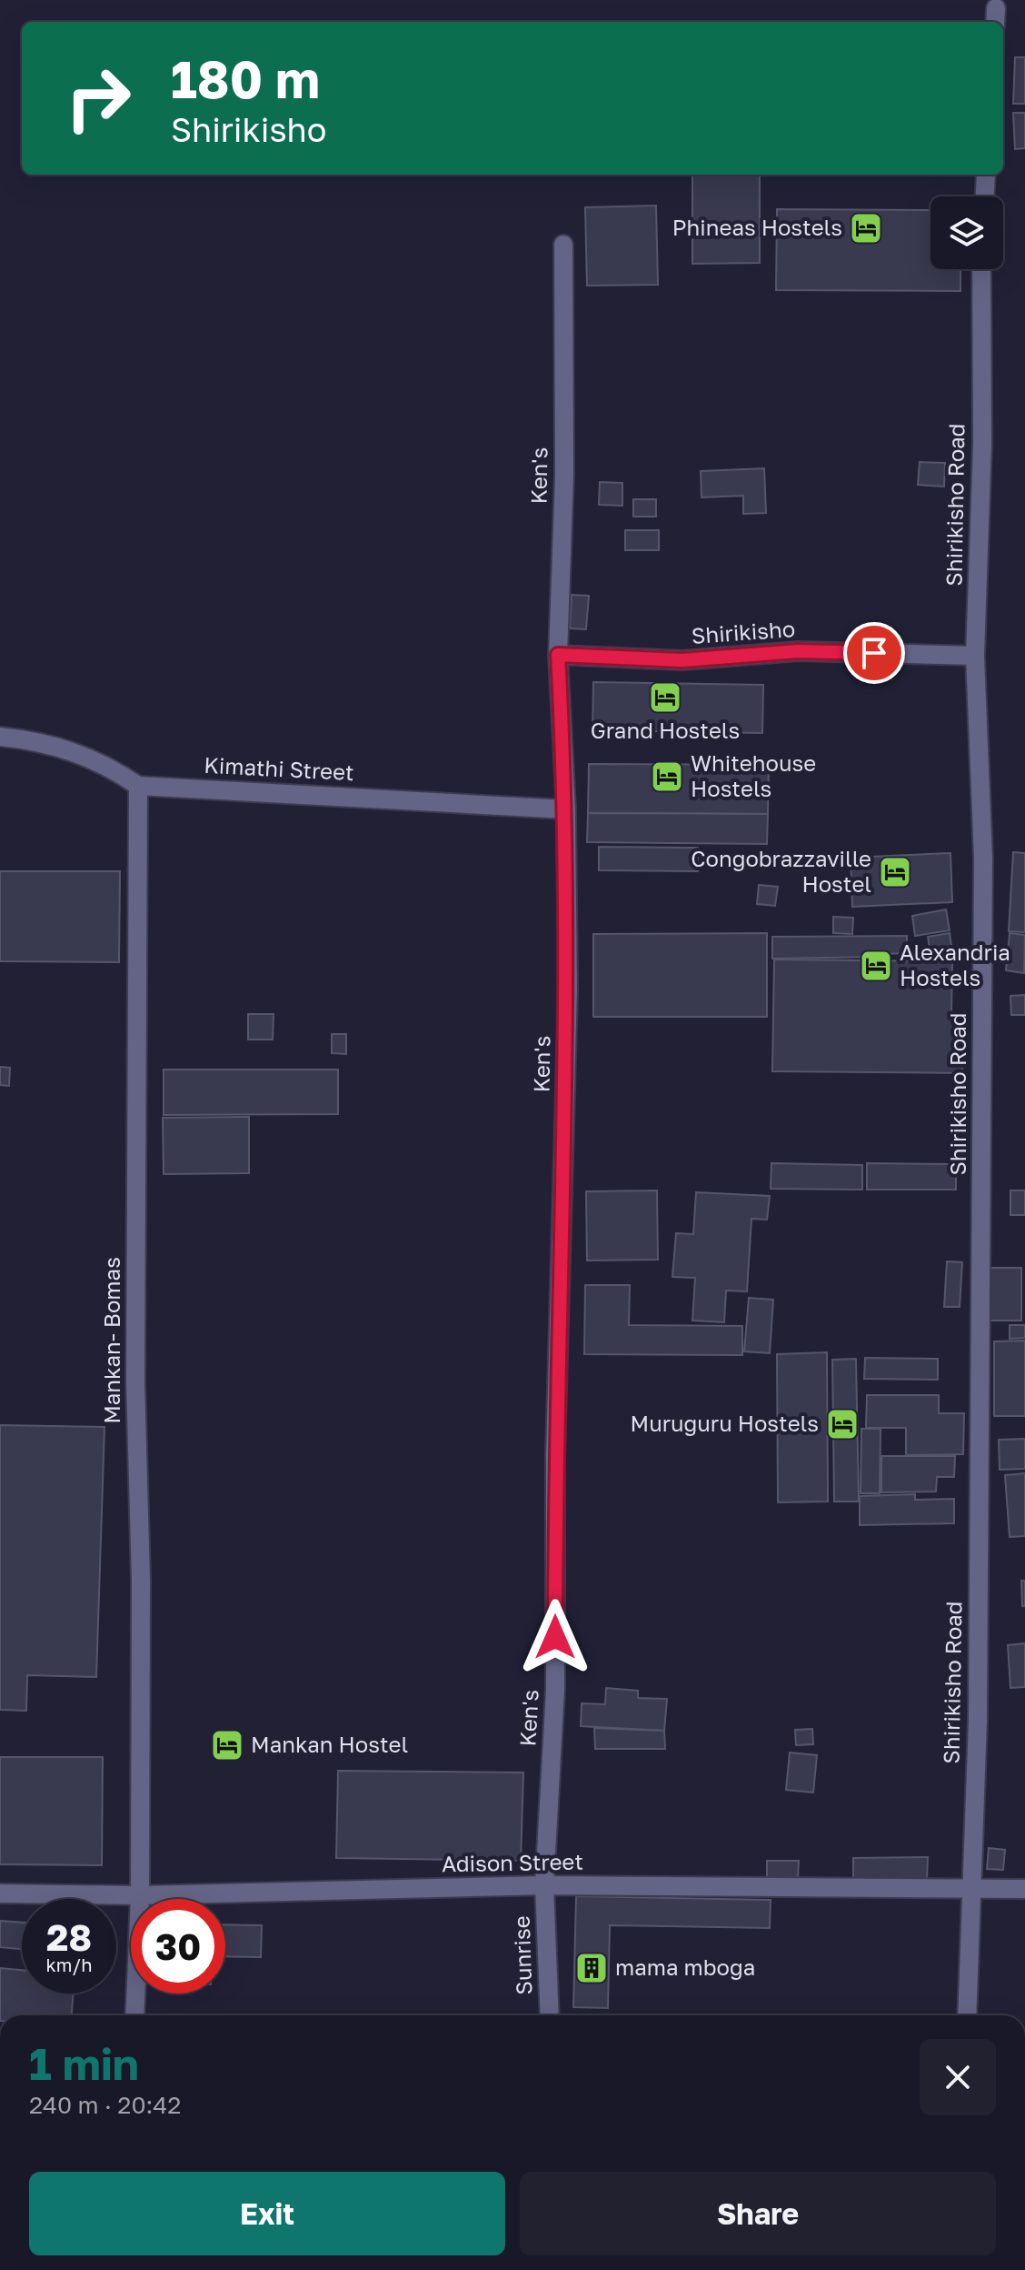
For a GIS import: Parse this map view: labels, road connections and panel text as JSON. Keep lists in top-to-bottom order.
{
  "streets": {
    "street": [
      "Ken's",
      "Shirikisho Road",
      "Shirikisho",
      "Kimathi Street",
      "Mankan- Bomas",
      "Adison Street",
      "Sunrise"
    ]
  },
  "crossings": [
    ["Ken's", "Shirikisho"],
    ["Ken's", "Kimathi Street"],
    ["Ken's", "Adison Street"],
    ["Ken's", "Sunrise"],
    ["Shirikisho Road", "Shirikisho"],
    ["Shirikisho Road", "Adison Street"],
    ["Kimathi Street", "Mankan- Bomas"],
    ["Mankan- Bomas", "Adison Street"],
    ["Adison Street", "Sunrise"]
  ],
  "places": {
    "hotel": [
      "Phineas Hostels",
      "Grand Hostels",
      "Whitehouse Hostels",
      "Congobrazzaville Hostel",
      "Alexandria Hostels",
      "Muruguru Hostels",
      "Mankan Hostel"
    ],
    "building": ["mama mboga"]
  },
  "page": {
    "turn": ["180 m", "Shirikisho"],
    "speed": "28 km/h",
    "limit": "30",
    "heading": ["1 min", "240 m · 20:42"],
    "buttons": ["Exit", "Share"]
  }
}
